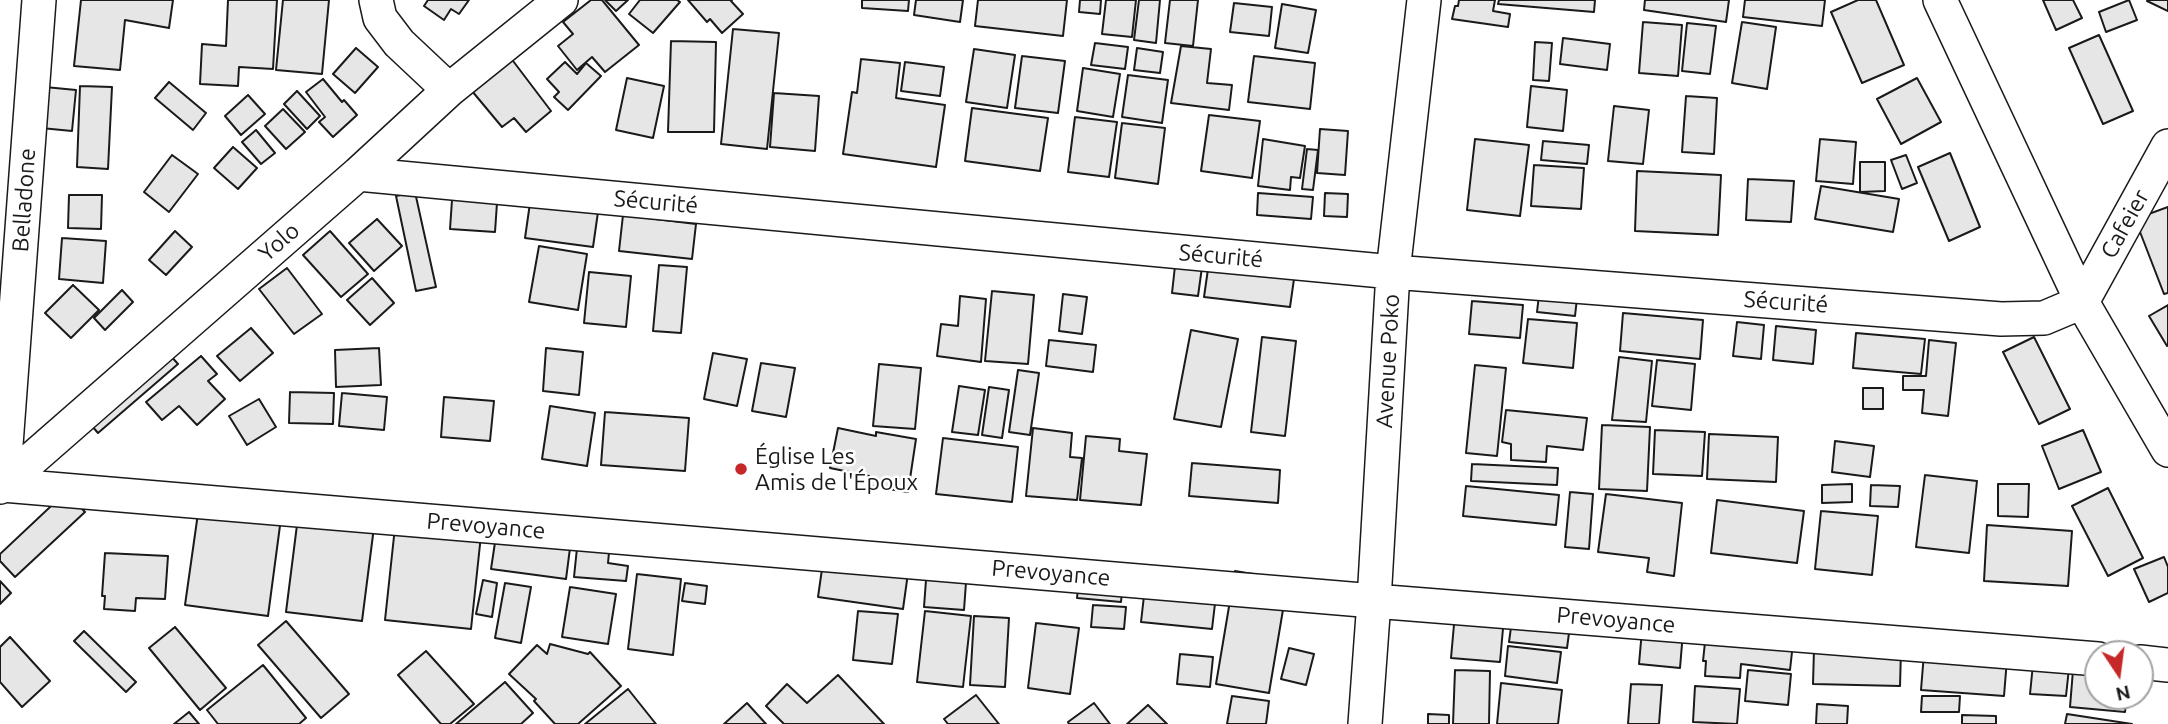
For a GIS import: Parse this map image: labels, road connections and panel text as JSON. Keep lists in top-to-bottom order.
{
  "streets": {
    "street": [
      "Belladone",
      "Sécurité",
      "Cafeier",
      "Yolo",
      "Avenue Poko",
      "Prevoyance"
    ]
  },
  "crossings": [
    ["Belladone", "Yolo"],
    ["Belladone", "Prevoyance"],
    ["Sécurité", "Cafeier"],
    ["Sécurité", "Yolo"],
    ["Sécurité", "Avenue Poko"],
    ["Yolo", "Prevoyance"],
    ["Avenue Poko", "Prevoyance"]
  ],
  "places": ["Église Les Amis de l'Époux"],
  "north": "bottom"
}
